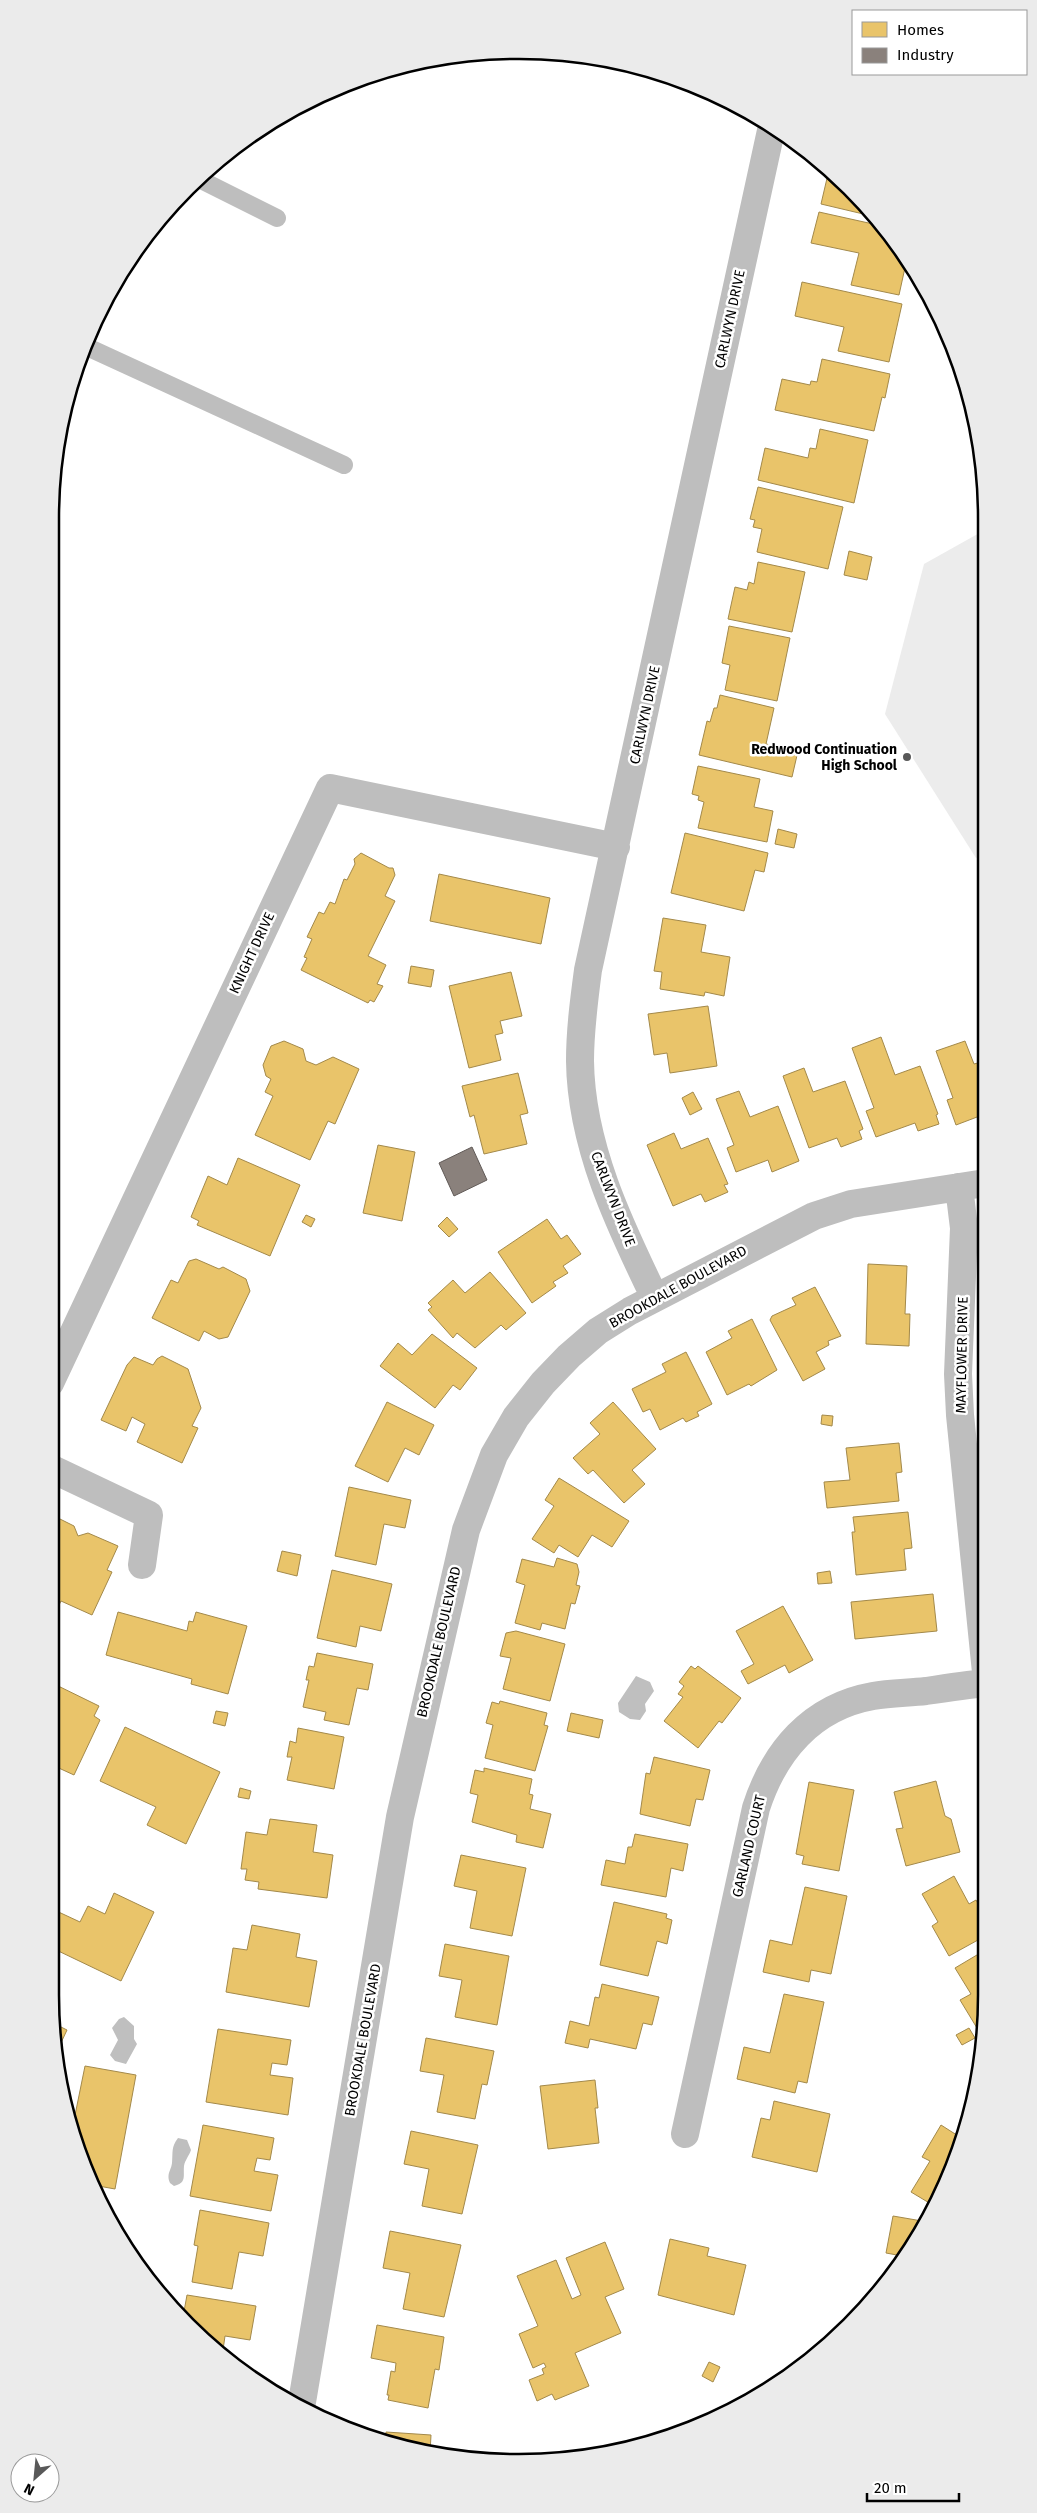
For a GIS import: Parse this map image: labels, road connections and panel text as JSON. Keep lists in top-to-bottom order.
{
  "streets": {
    "street": [
      "CARLWYN DRIVE",
      "KNIGHT DRIVE",
      "BROOKDALE BOULEVARD",
      "MAYFLOWER DRIVE",
      "GARLAND COURT"
    ]
  },
  "crossings": [
    ["CARLWYN DRIVE", "KNIGHT DRIVE"],
    ["CARLWYN DRIVE", "BROOKDALE BOULEVARD"],
    ["BROOKDALE BOULEVARD", "MAYFLOWER DRIVE"]
  ],
  "places": ["Redwood Continuation High School"],
  "legend": ["Homes", "Industry"],
  "scale_bar": "20 m",
  "north": "bottom left"
}
